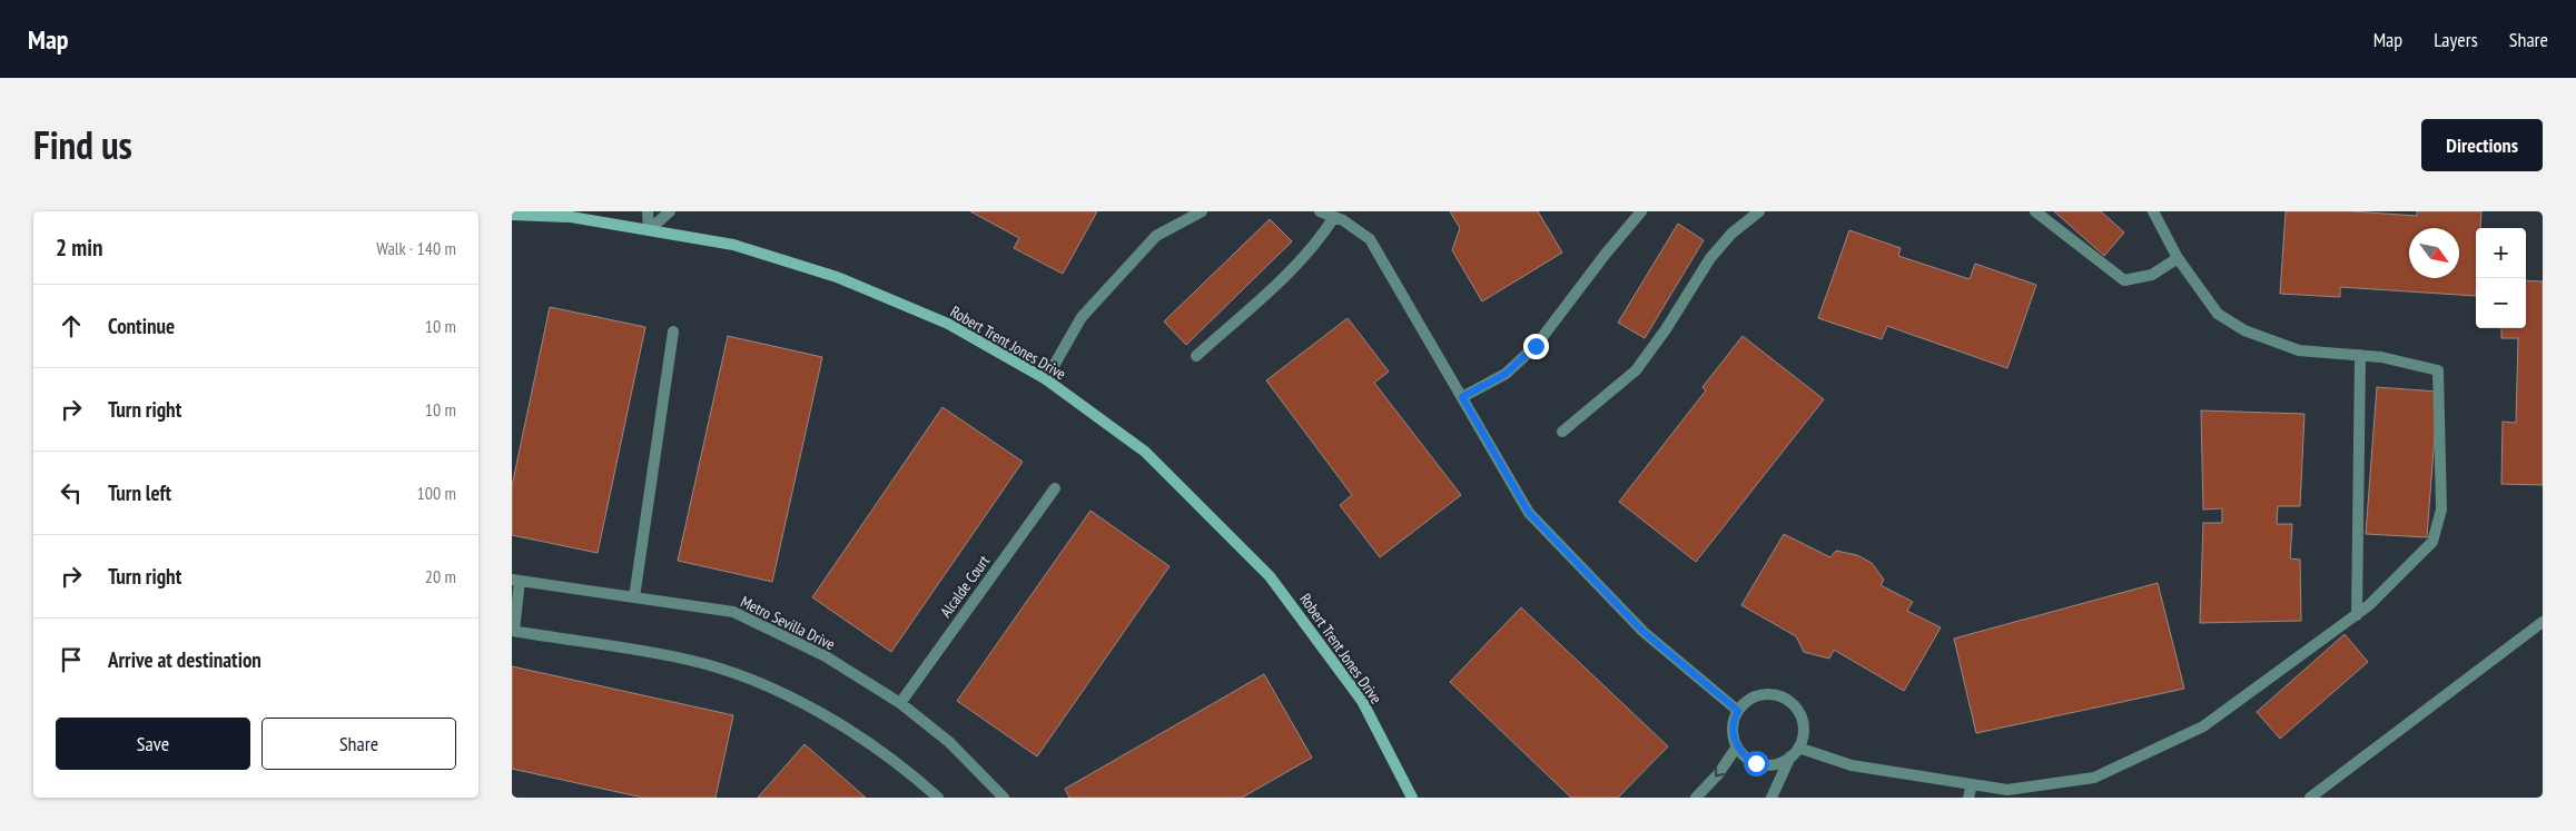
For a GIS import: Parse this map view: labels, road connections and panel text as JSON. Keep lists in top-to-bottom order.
{
  "streets": {
    "street": ["Robert Trent Jones Drive"],
    "lane": ["Alcalde Court", "Metro Sevilla Drive"]
  },
  "crossings": [
    ["Alcalde Court", "Metro Sevilla Drive"]
  ],
  "north": "bottom right",
  "page": {
    "header": "Map",
    "nav": ["Map", "Layers", "Share"],
    "title": "Find us",
    "buttons": [
      "Directions",
      ["Save", "Share"]
    ],
    "heading": ["2 min", "Walk · 140 m"],
    "map_buttons": ["+", "−"],
    "list": [
      ["Continue", "10 m"],
      ["Turn right", "10 m"],
      ["Turn left", "100 m"],
      ["Turn right", "20 m"],
      "Arrive at destination"
    ]
  }
}
